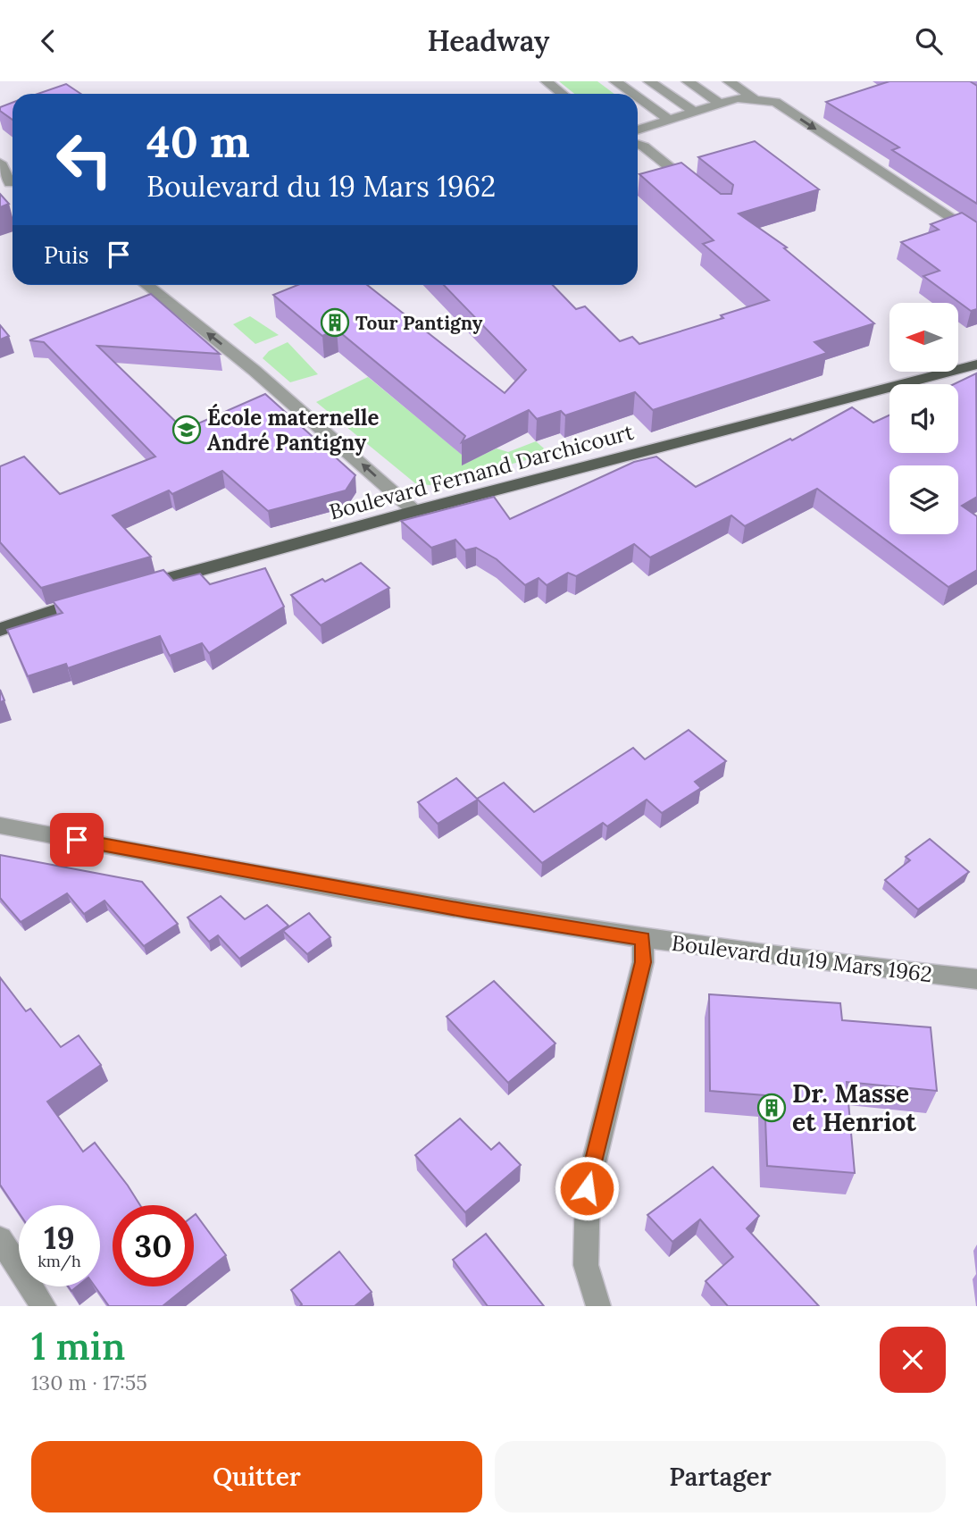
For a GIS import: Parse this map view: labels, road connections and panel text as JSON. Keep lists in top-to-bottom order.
{
  "streets": {
    "main road": ["Boulevard Fernand Darchicourt"],
    "street": ["Boulevard du 19 Mars 1962"]
  },
  "places": {
    "building": ["Tour Pantigny", "Dr. Masse et Henriot"],
    "school or university": ["École maternelle André Pantigny"]
  },
  "north": "left",
  "page": {
    "header": "Headway",
    "turn": ["40 m", "Boulevard du 19 Mars 1962"],
    "then": "Puis",
    "speed": "19 km/h",
    "limit": "30",
    "heading": ["1 min", "130 m · 17:55"],
    "buttons": ["Quitter", "Partager"]
  }
}
